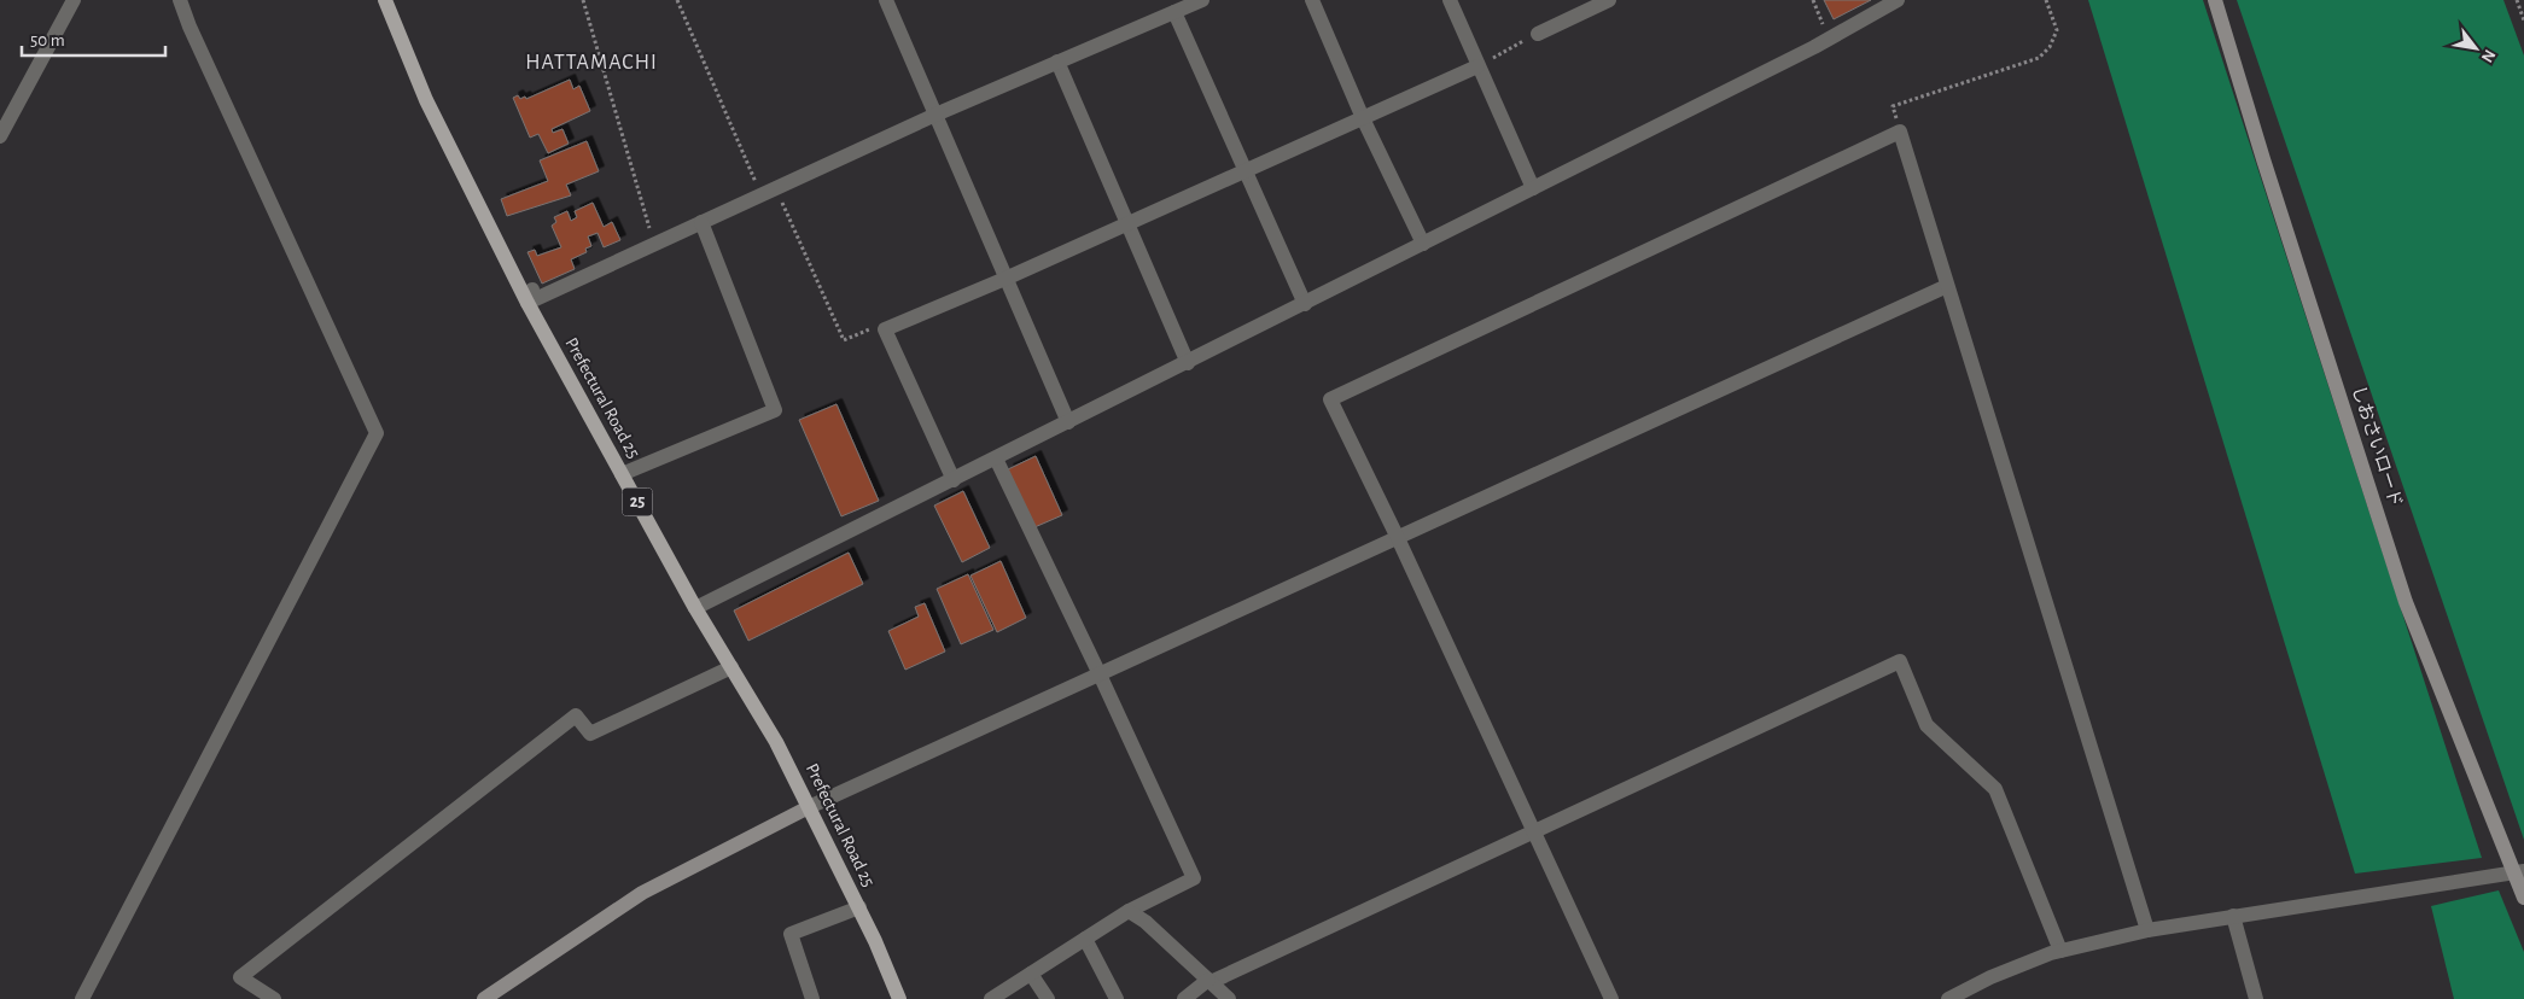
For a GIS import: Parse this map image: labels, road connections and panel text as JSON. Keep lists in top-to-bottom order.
{
  "streets": {
    "main road": ["Prefectural Road 25", "25"],
    "street": ["しおさいロード"]
  },
  "districts": ["HATTAMACHI"],
  "scale_bar": "50 m",
  "north": "bottom right"
}
